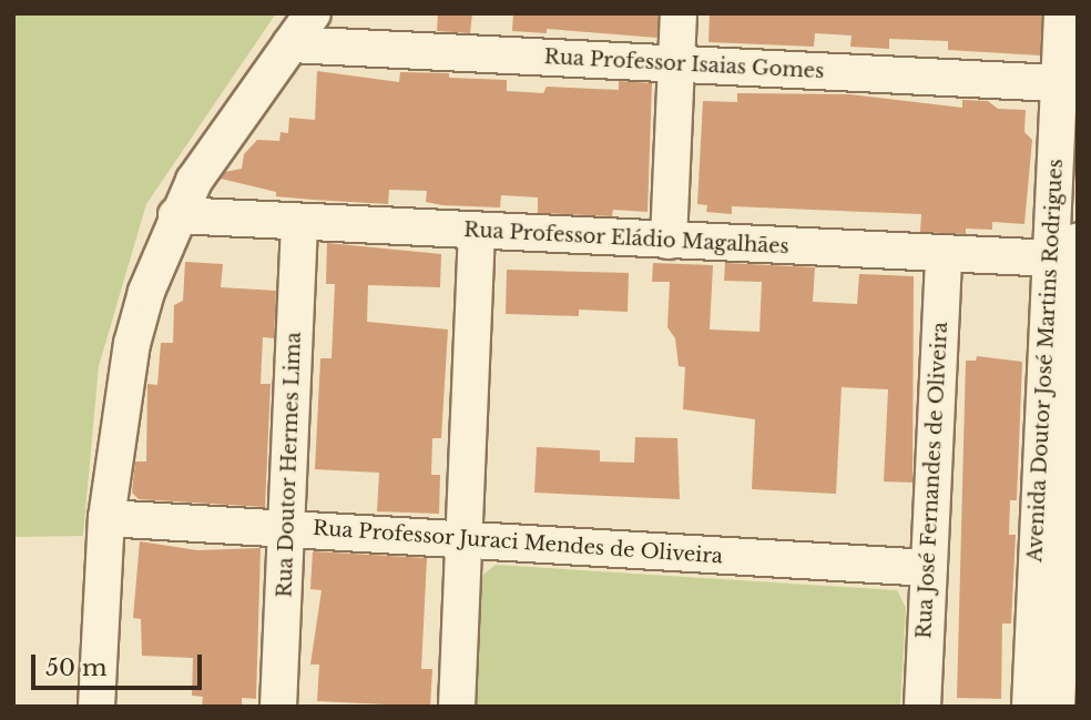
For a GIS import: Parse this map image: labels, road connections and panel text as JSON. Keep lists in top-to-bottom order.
{
  "streets": {
    "street": [
      "Rua Professor Isaias Gomes",
      "Rua Professor Eládio Magalhães",
      "Avenida Doutor José Martins Rodrigues",
      "Rua Doutor Hermes Lima",
      "Rua José Fernandes de Oliveira",
      "Rua Professor Juraci Mendes de Oliveira"
    ]
  },
  "crossings": [
    ["Rua Professor Isaias Gomes", "Avenida Doutor José Martins Rodrigues"],
    ["Rua Professor Eládio Magalhães", "Avenida Doutor José Martins Rodrigues"],
    ["Rua Professor Eládio Magalhães", "Rua Doutor Hermes Lima"],
    ["Rua Professor Eládio Magalhães", "Rua José Fernandes de Oliveira"],
    ["Rua Doutor Hermes Lima", "Rua Professor Juraci Mendes de Oliveira"],
    ["Rua José Fernandes de Oliveira", "Rua Professor Juraci Mendes de Oliveira"]
  ],
  "scale_bar": "50 m"
}
